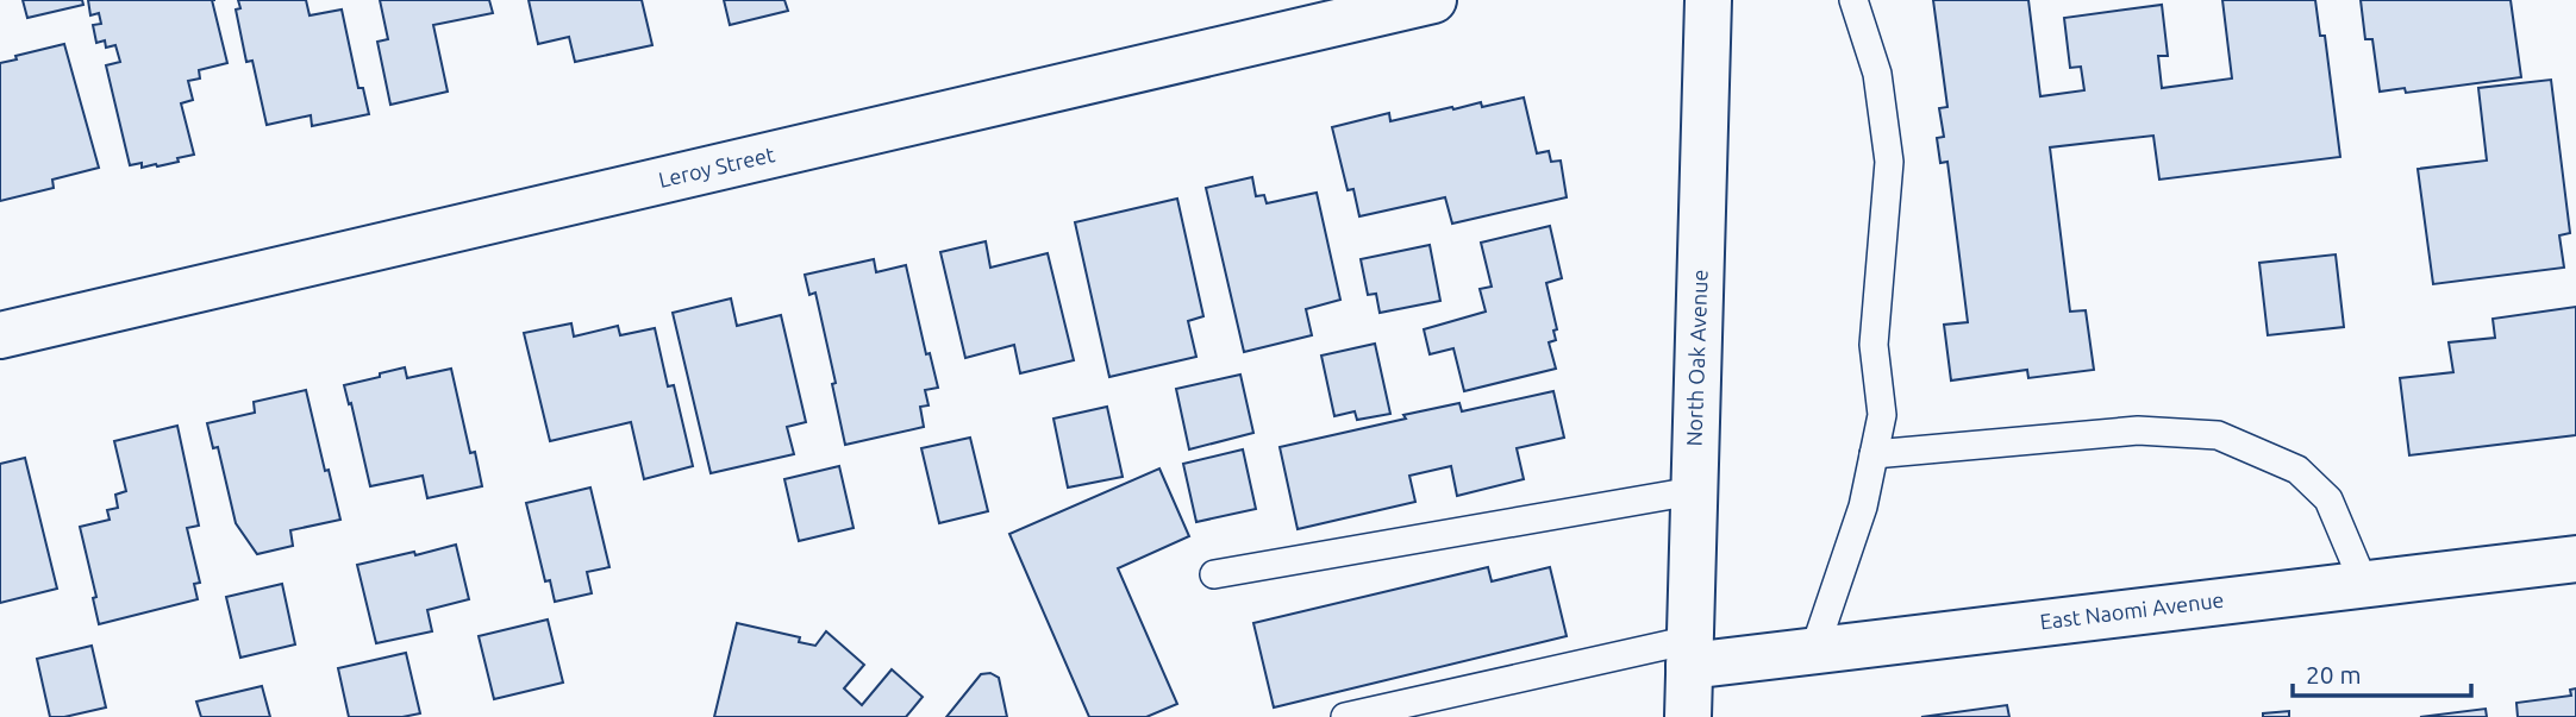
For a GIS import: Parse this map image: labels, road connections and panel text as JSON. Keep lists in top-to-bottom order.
{
  "streets": {
    "street": ["Leroy Street", "North Oak Avenue", "East Naomi Avenue"]
  },
  "crossings": [
    ["North Oak Avenue", "East Naomi Avenue"]
  ],
  "scale_bar": "20 m"
}
